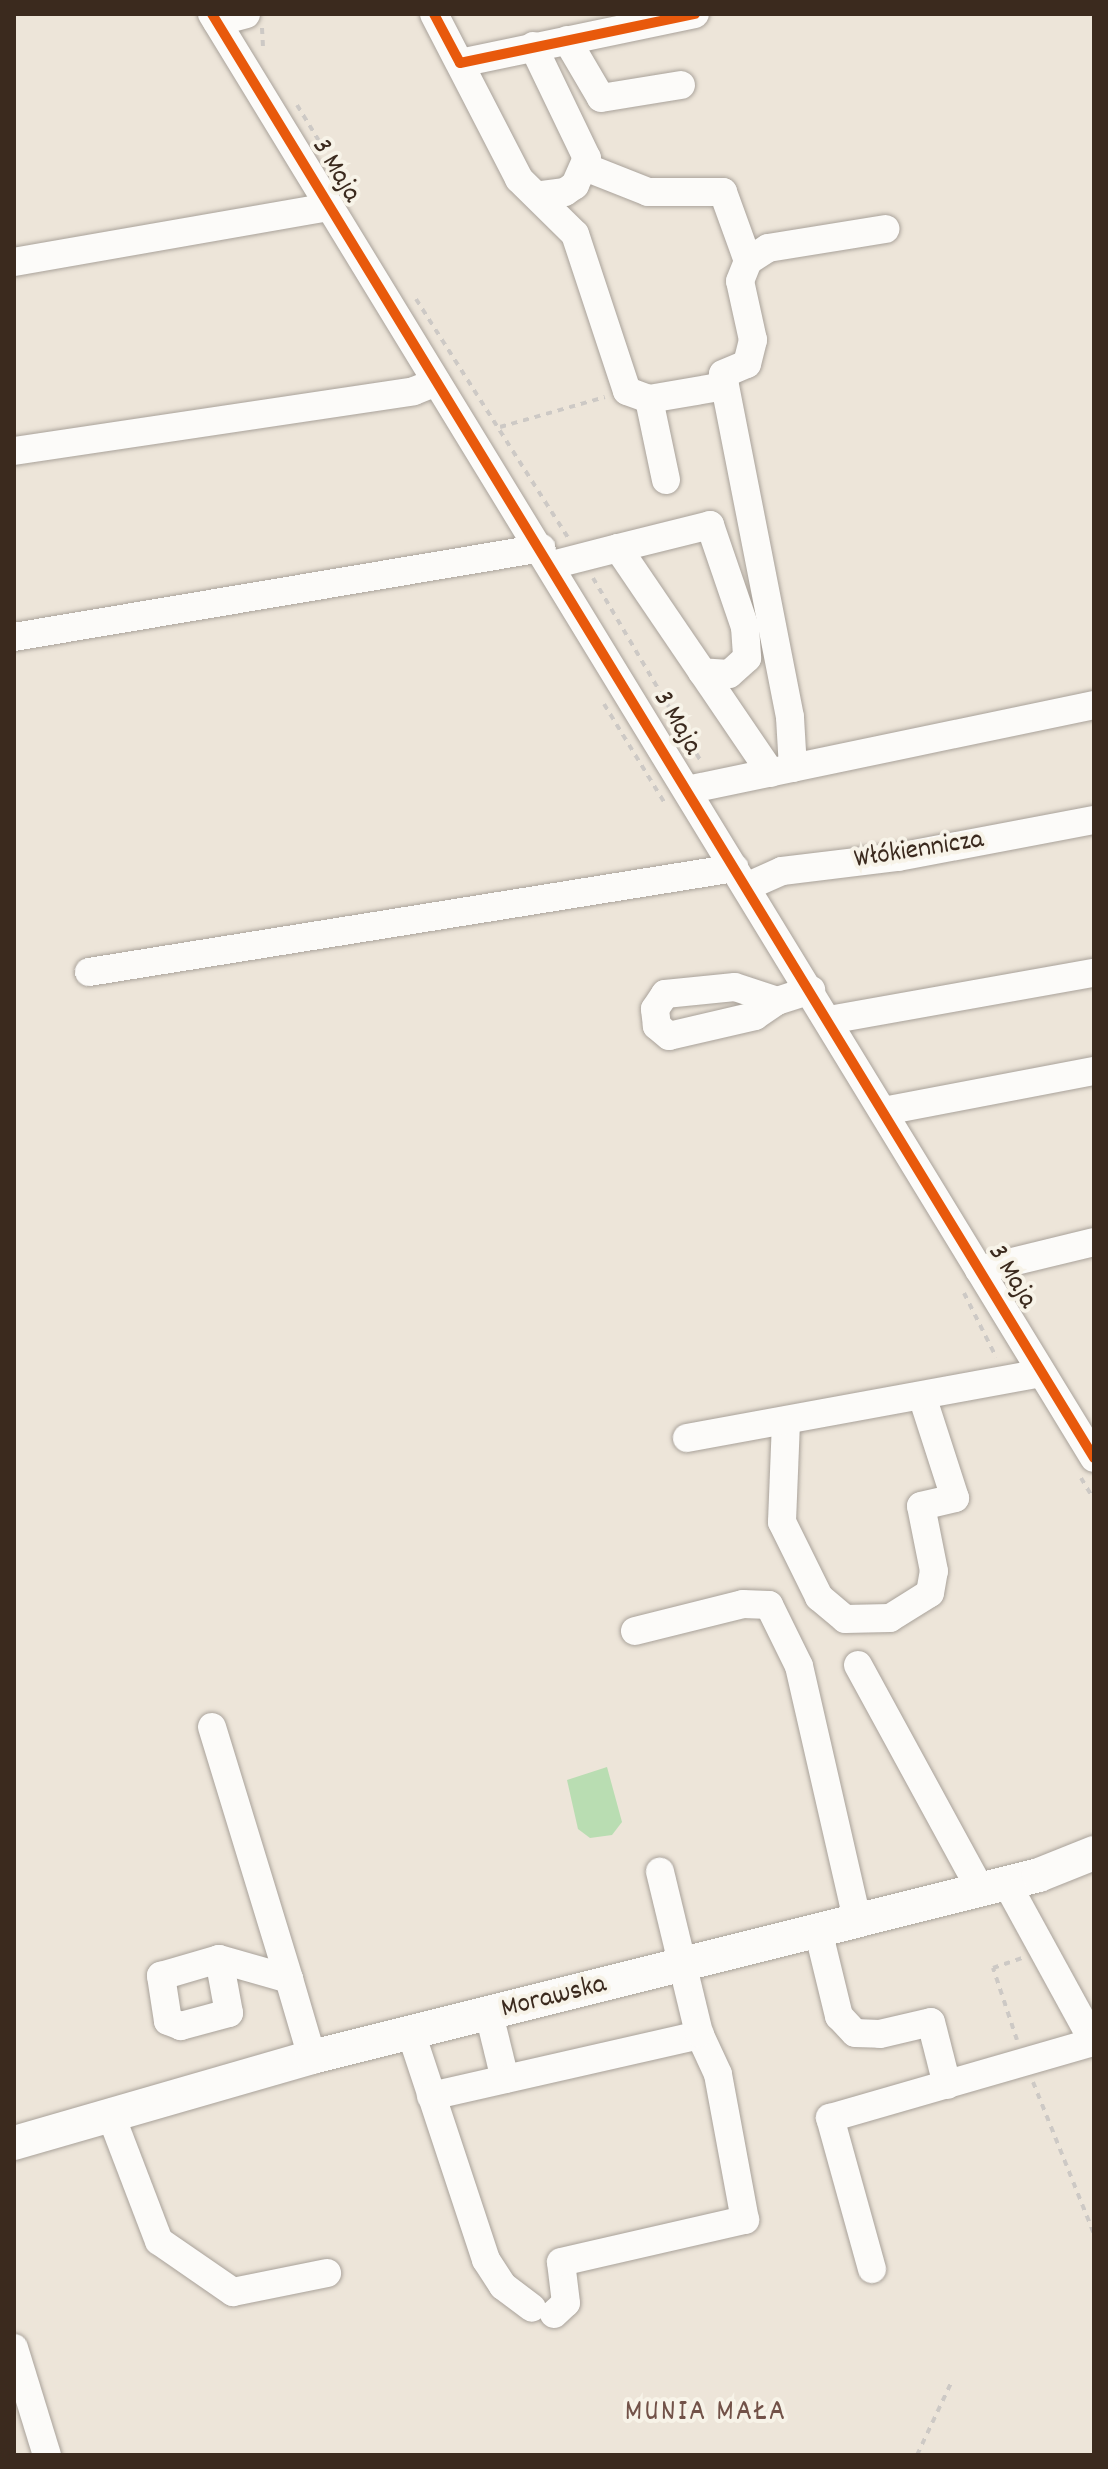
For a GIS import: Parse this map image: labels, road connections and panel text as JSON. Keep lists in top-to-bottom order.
{
  "streets": {
    "main road": ["Morawska"],
    "street": ["3 Maja", "Włókiennicza"]
  },
  "crossings": [
    ["3 Maja", "Włókiennicza"]
  ],
  "districts": ["MUNIA MAŁA"]
}
